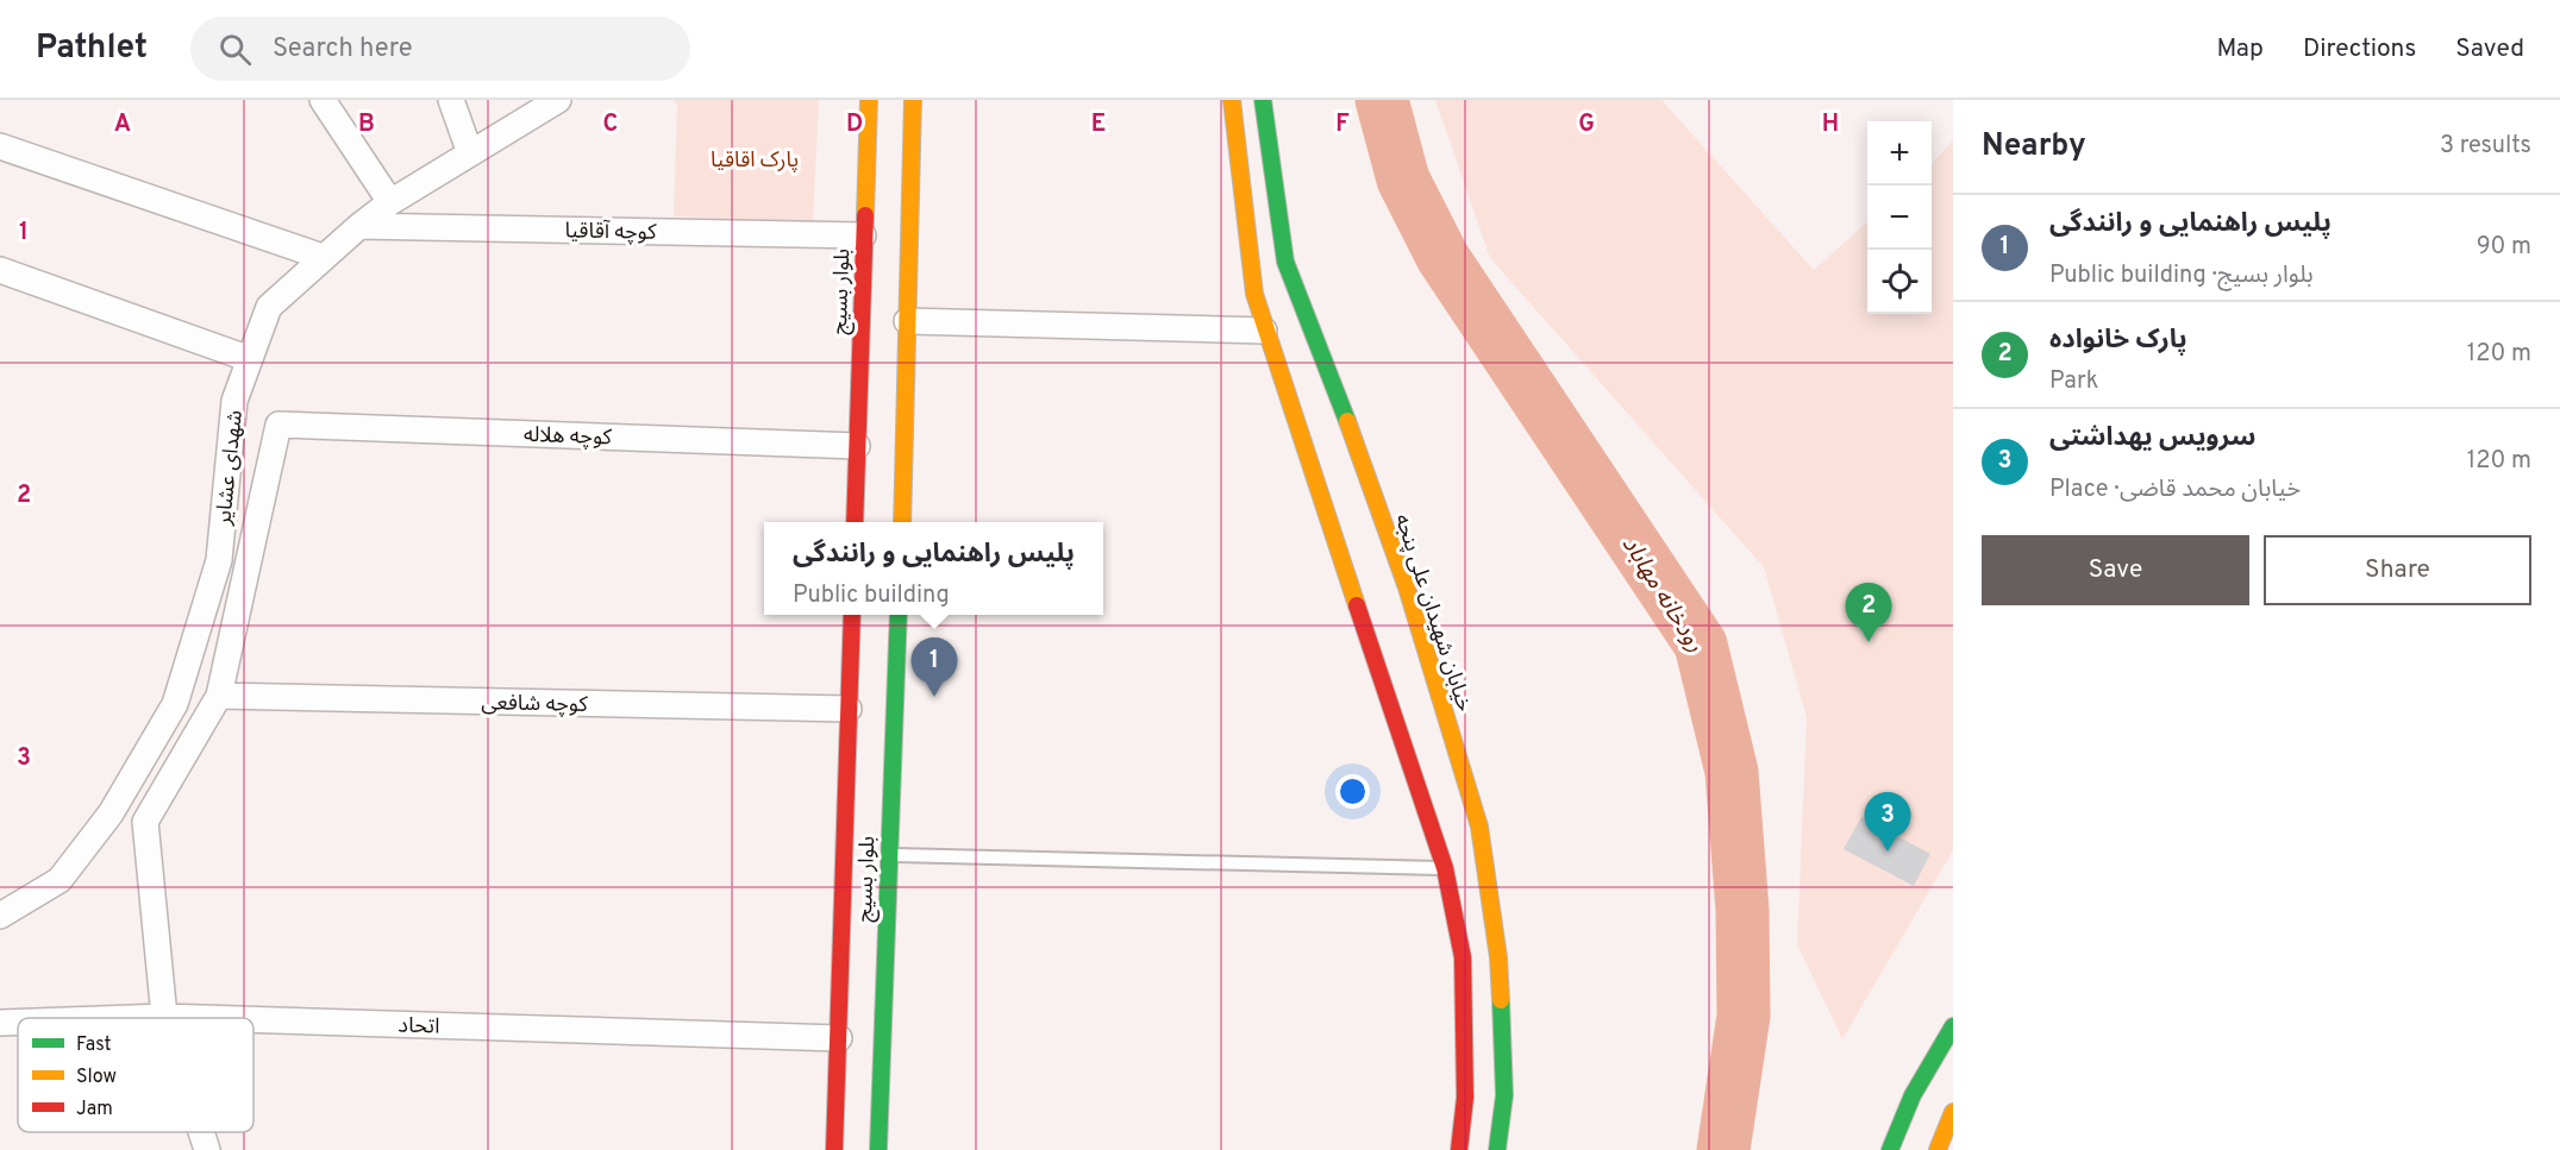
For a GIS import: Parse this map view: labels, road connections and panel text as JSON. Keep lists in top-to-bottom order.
{
  "streets": {
    "main road": ["بلوار بسیج", "خیابان شهیدان علی پنجه"],
    "street": [
      "کوچه آقاقیا",
      "کوچه هلاله",
      "شهدای عشایر",
      "کوچه شافعی",
      "اتحاد"
    ]
  },
  "crossings": [
    ["کوچه آقاقیا", "بلوار بسیج"],
    ["کوچه آقاقیا", "شهدای عشایر"],
    ["بلوار بسیج", "کوچه هلاله"],
    ["بلوار بسیج", "کوچه شافعی"],
    ["بلوار بسیج", "اتحاد"],
    ["کوچه هلاله", "کوچه شافعی"]
  ],
  "water": ["رودخانه مهاباد"],
  "parks": ["پارک اقاقیا"],
  "legend": ["Fast", "Slow", "Jam"],
  "page": {
    "header": "Pathlet",
    "search": "Search here",
    "nav": ["Map", "Directions", "Saved"],
    "heading": ["Nearby", "3 results"],
    "map_buttons": ["+", "−"],
    "list": [
      {
        "mark": "1",
        "name": "پلیس راهنمایی و رانندگی",
        "note": "Public building · بلوار بسیج",
        "value": "90 m"
      },
      {
        "mark": "2",
        "name": "پارک خانواده",
        "note": "Park",
        "value": "120 m"
      },
      {
        "mark": "3",
        "name": "سرویس یهداشتی",
        "note": "Place · خیابان محمد قاضی",
        "value": "120 m"
      }
    ],
    "buttons": ["Save", "Share"],
    "popup": ["پلیس راهنمایی و رانندگی", "Public building"],
    "pins": ["2", "1", "3"]
  },
  "grid": {
    "columns": [
      "A",
      "B",
      "C",
      "D",
      "E",
      "F",
      "G",
      "H"
    ],
    "rows": ["1", "2", "3"]
  }
}
